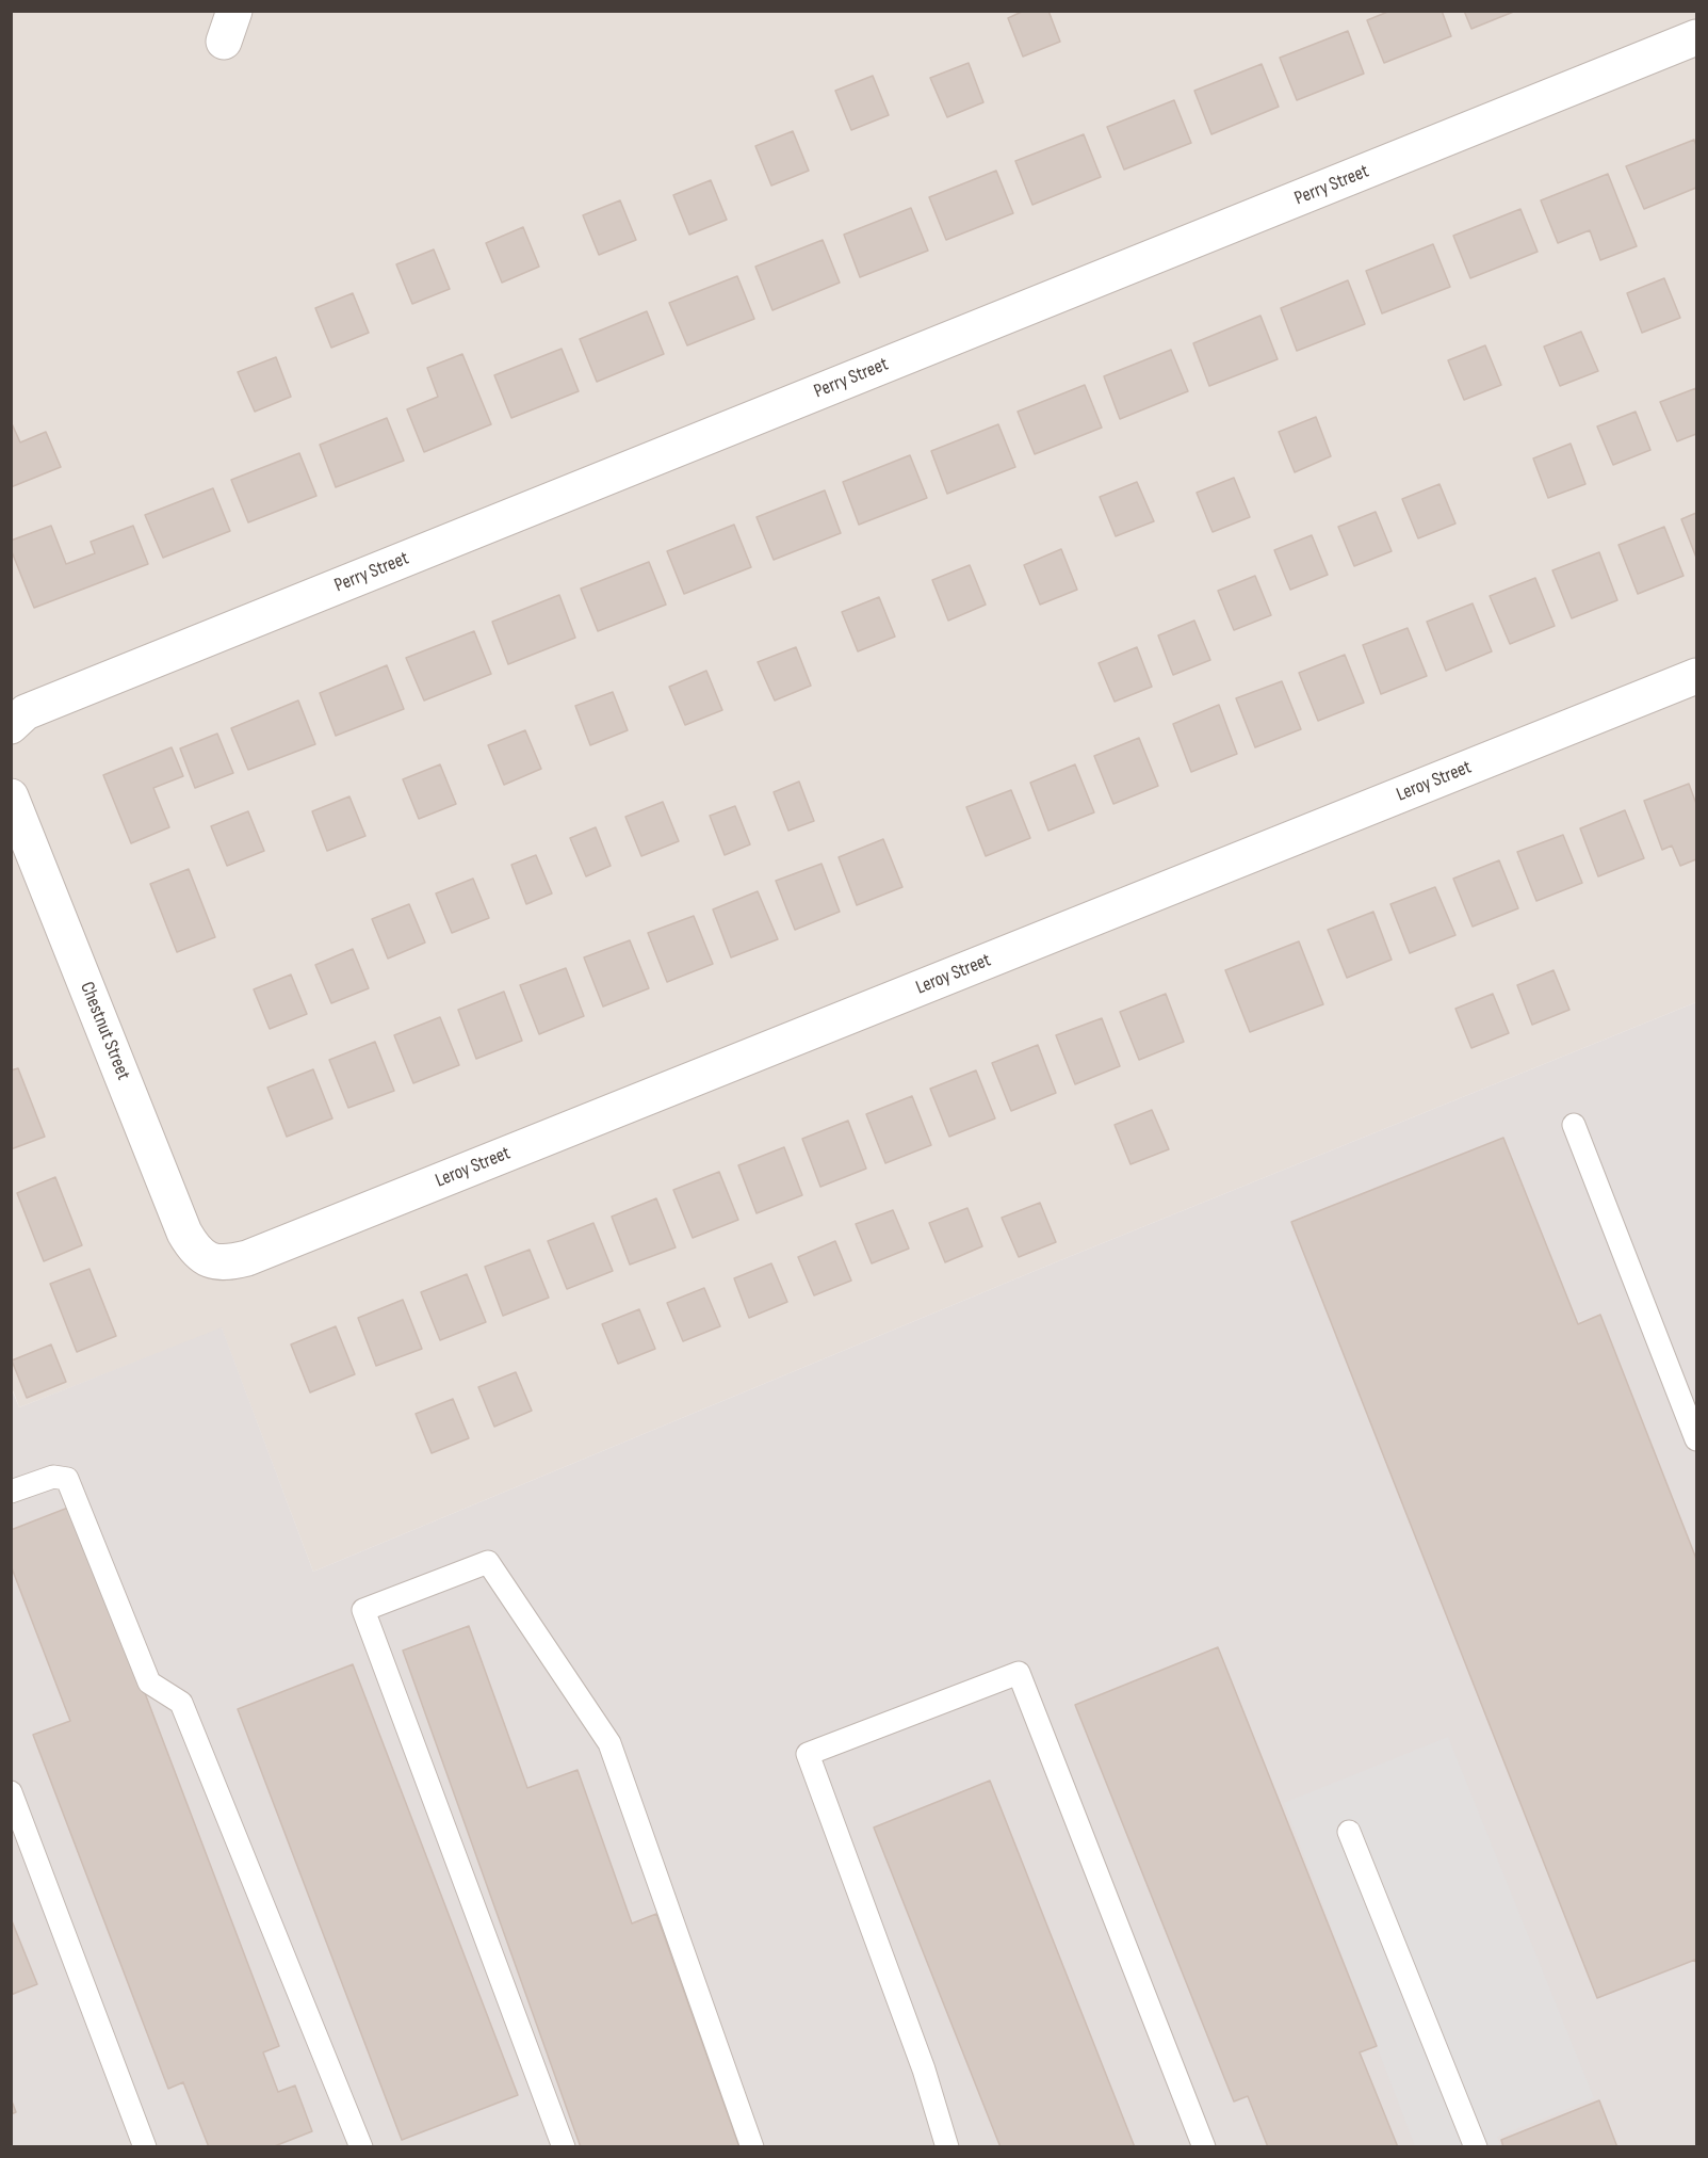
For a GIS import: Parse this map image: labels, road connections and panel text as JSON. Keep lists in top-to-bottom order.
{
  "streets": {
    "street": ["Perry Street", "Leroy Street", "Chestnut Street"]
  },
  "crossings": [
    ["Leroy Street", "Chestnut Street"]
  ]
}
